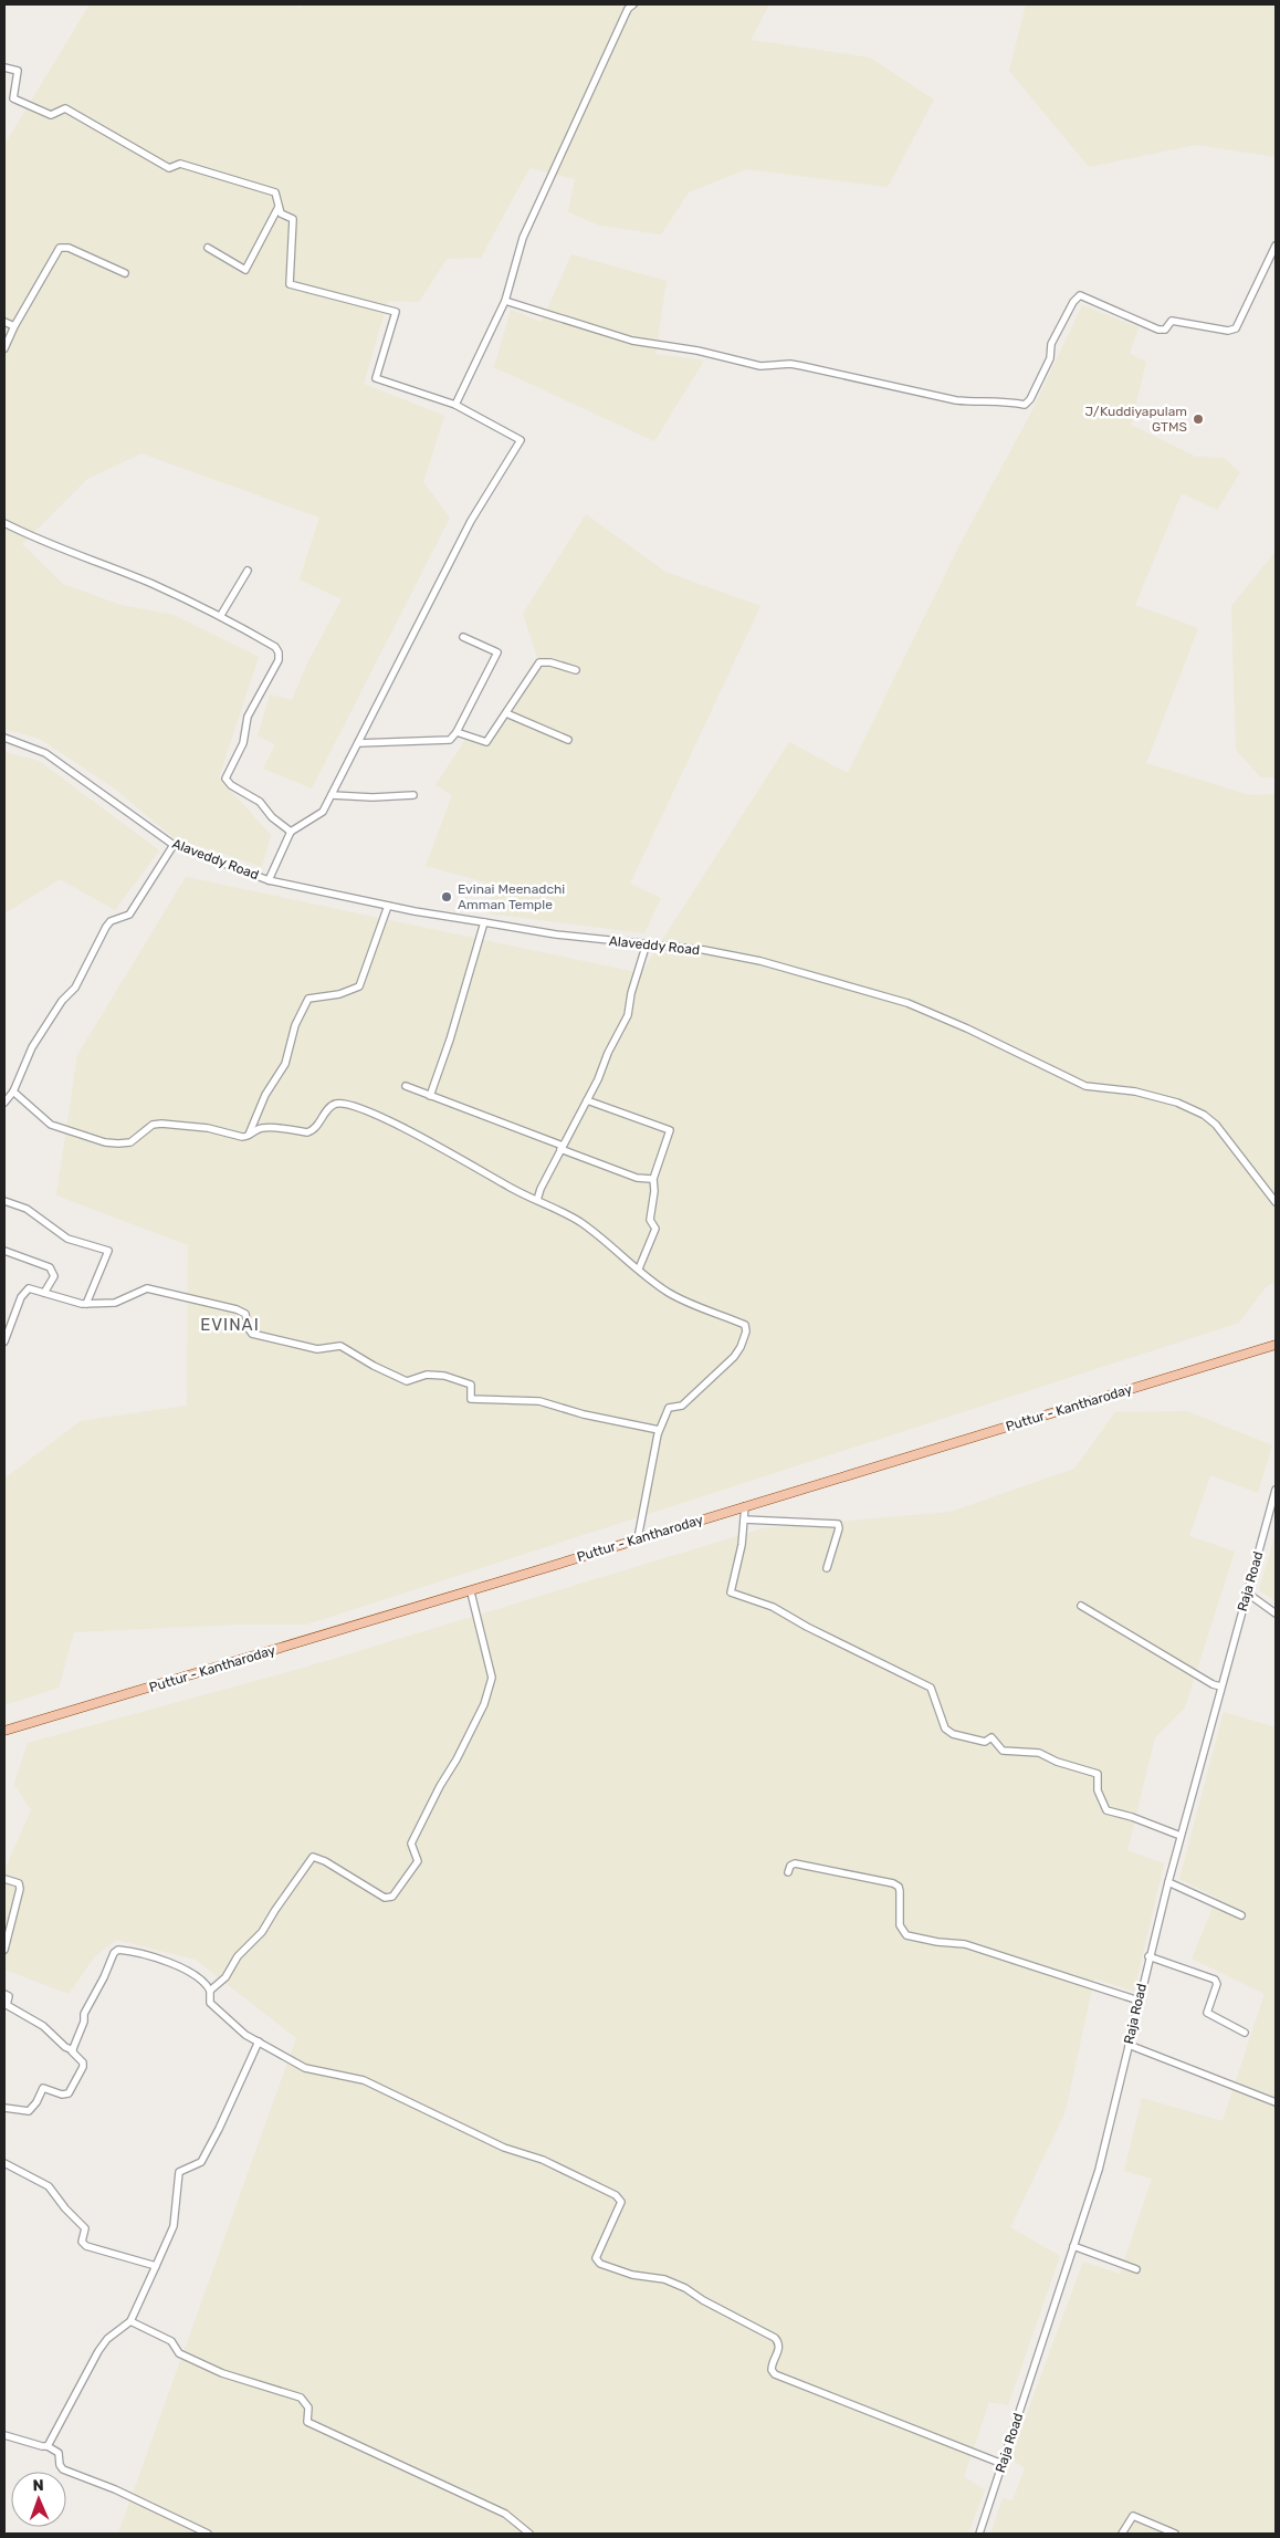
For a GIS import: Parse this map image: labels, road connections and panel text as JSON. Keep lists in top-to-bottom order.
{
  "streets": {
    "main road": ["Puttur - Kantharoday"],
    "street": ["Alaveddy Road", "Raja Road"]
  },
  "districts": ["EVINAI"],
  "places": ["J/Kuddiyapulam GTMS", "Evinai Meenadchi Amman Temple"],
  "north": "top"
}
